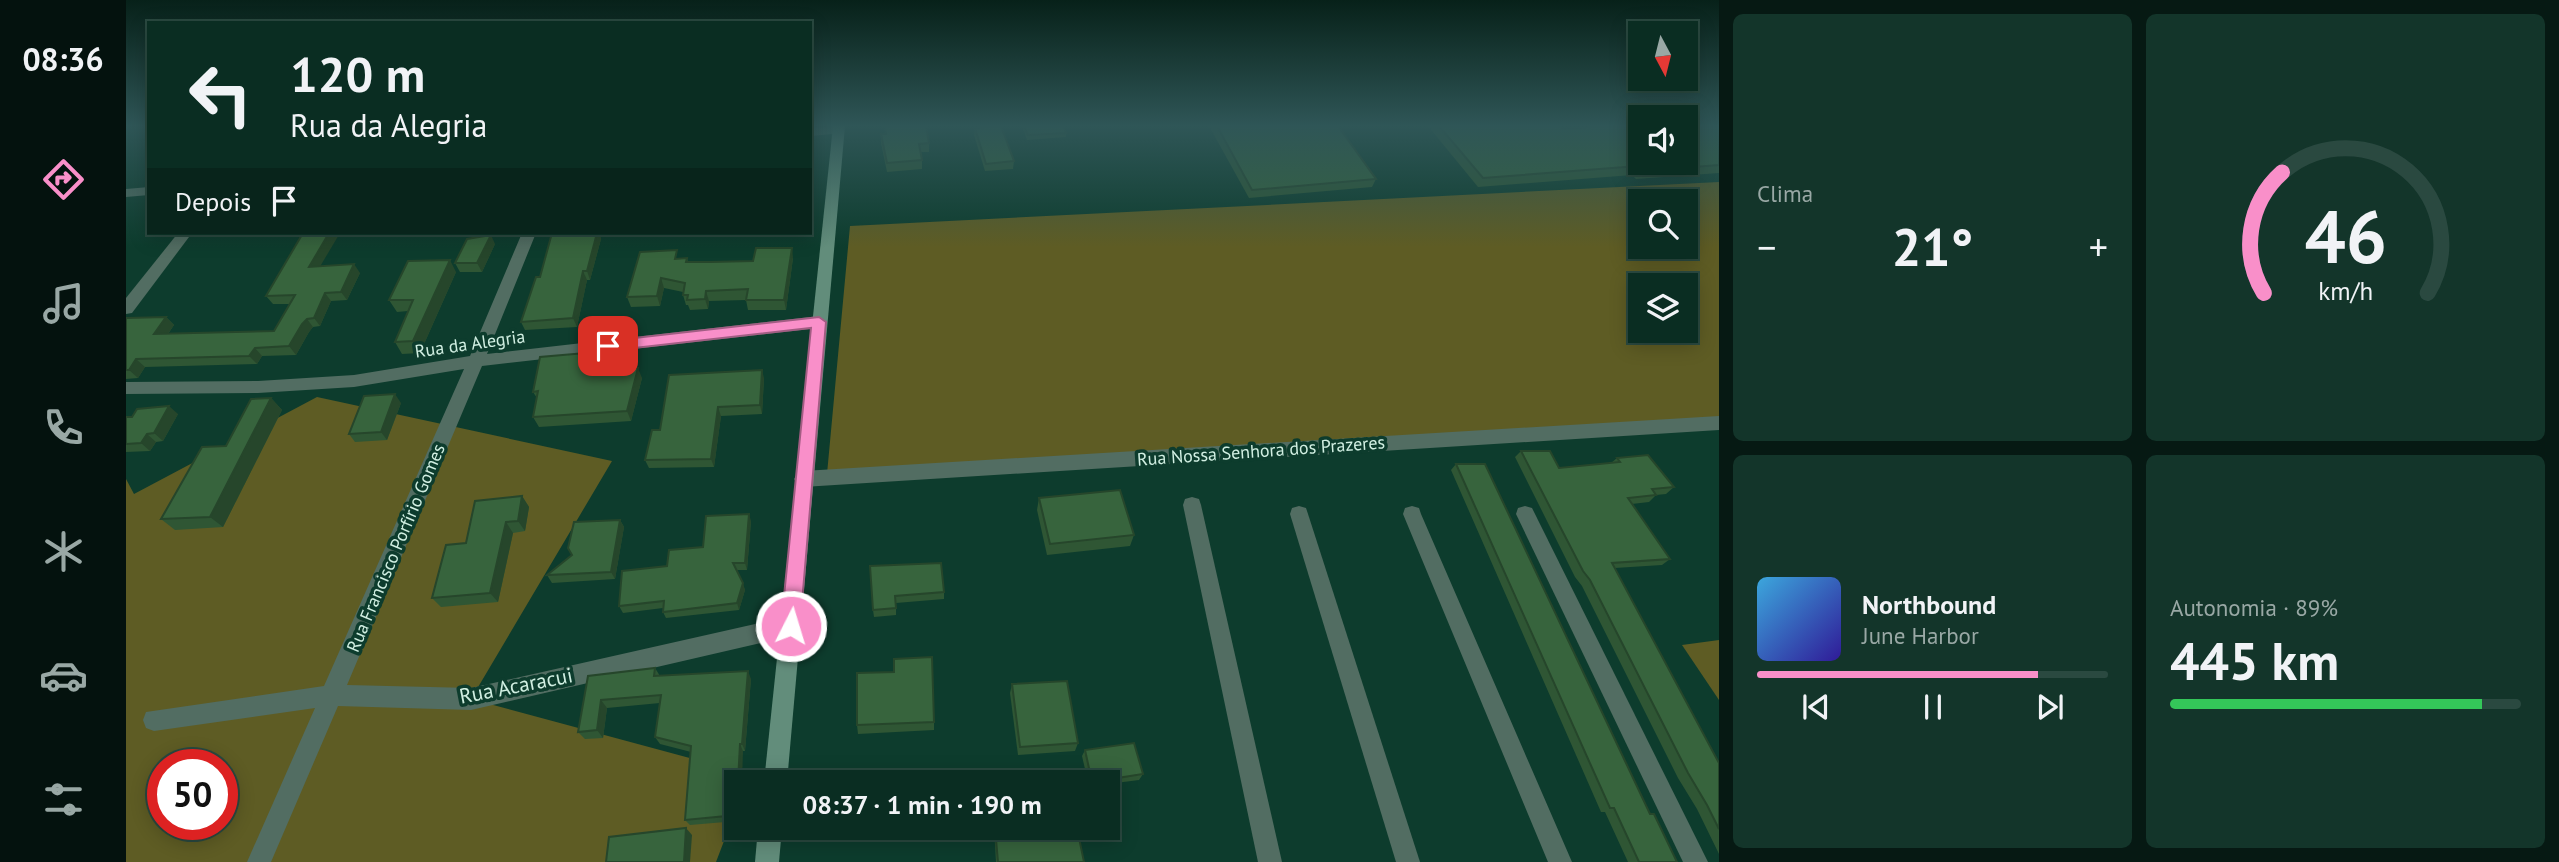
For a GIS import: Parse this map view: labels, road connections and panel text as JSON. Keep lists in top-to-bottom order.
{
  "streets": {
    "street": [
      "Rua da Alegria",
      "Rua Nossa Senhora dos Prazeres",
      "Rua Francisco Porfírio Gomes",
      "Rua Acaracui"
    ]
  },
  "crossings": [
    ["Rua da Alegria", "Rua Francisco Porfírio Gomes"],
    ["Rua Francisco Porfírio Gomes", "Rua Acaracui"]
  ],
  "north": "bottom",
  "page": {
    "tabs": "08:36",
    "tile": [
      "Clima",
      ["Autonomia · 89%", "445 km"]
    ],
    "turn": ["120 m", "Rua da Alegria"],
    "then": "Depois",
    "heat": ["−", "21°", "+"],
    "song": ["Northbound", "June Harbor"],
    "limit": "50",
    "trip": "08:37 · 1 min · 190 m",
    "gauge": ["46", "km/h"]
  }
}
